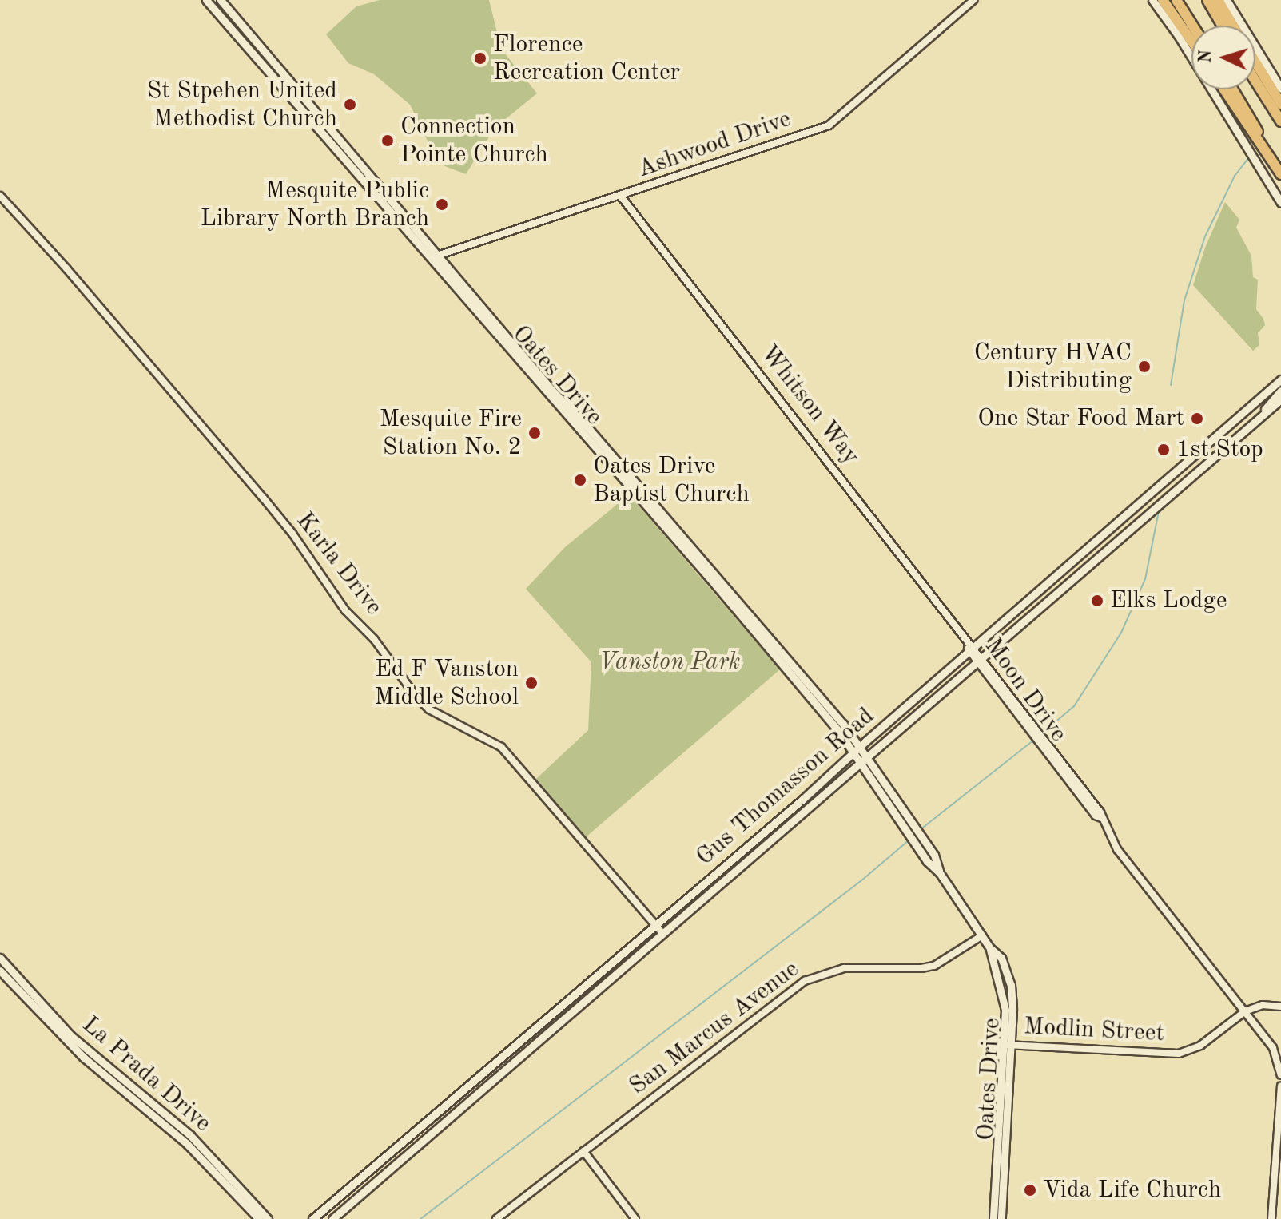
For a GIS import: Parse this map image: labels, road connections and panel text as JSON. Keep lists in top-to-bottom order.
{
  "streets": {
    "main road": ["Oates Drive", "Gus Thomasson Road", "La Prada Drive"],
    "street": [
      "Ashwood Drive",
      "Whitson Way",
      "Karla Drive",
      "Moon Drive",
      "San Marcus Avenue",
      "Modlin Street"
    ]
  },
  "crossings": [
    ["Ashwood Drive", "Oates Drive"],
    ["Ashwood Drive", "Whitson Way"],
    ["Oates Drive", "Gus Thomasson Road"],
    ["Oates Drive", "San Marcus Avenue"],
    ["Oates Drive", "Modlin Street"],
    ["Whitson Way", "Moon Drive"],
    ["Karla Drive", "Gus Thomasson Road"],
    ["Moon Drive", "Gus Thomasson Road"],
    ["Moon Drive", "Modlin Street"]
  ],
  "parks": ["Vanston Park"],
  "places": [
    "Florence Recreation Center",
    "St Stpehen United Methodist Church",
    "Connection Pointe Church",
    "Mesquite Public Library North Branch",
    "Century HVAC Distributing",
    "One Star Food Mart",
    "Mesquite Fire Station No. 2",
    "1st Stop",
    "Oates Drive Baptist Church",
    "Elks Lodge",
    "Ed F Vanston Middle School",
    "Vida Life Church"
  ],
  "north": "left"
}
